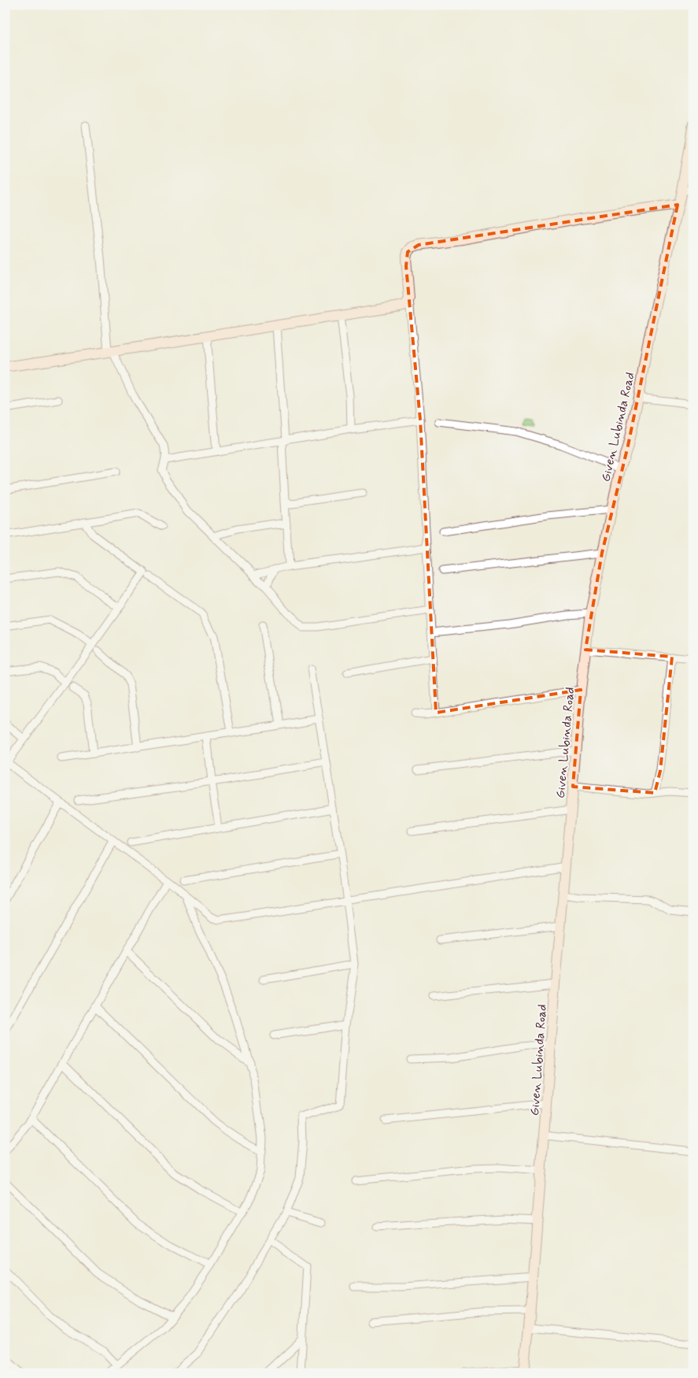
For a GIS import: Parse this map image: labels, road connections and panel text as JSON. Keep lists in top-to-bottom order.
{
  "streets": {
    "street": ["Given Lubinda Road"]
  }
}
